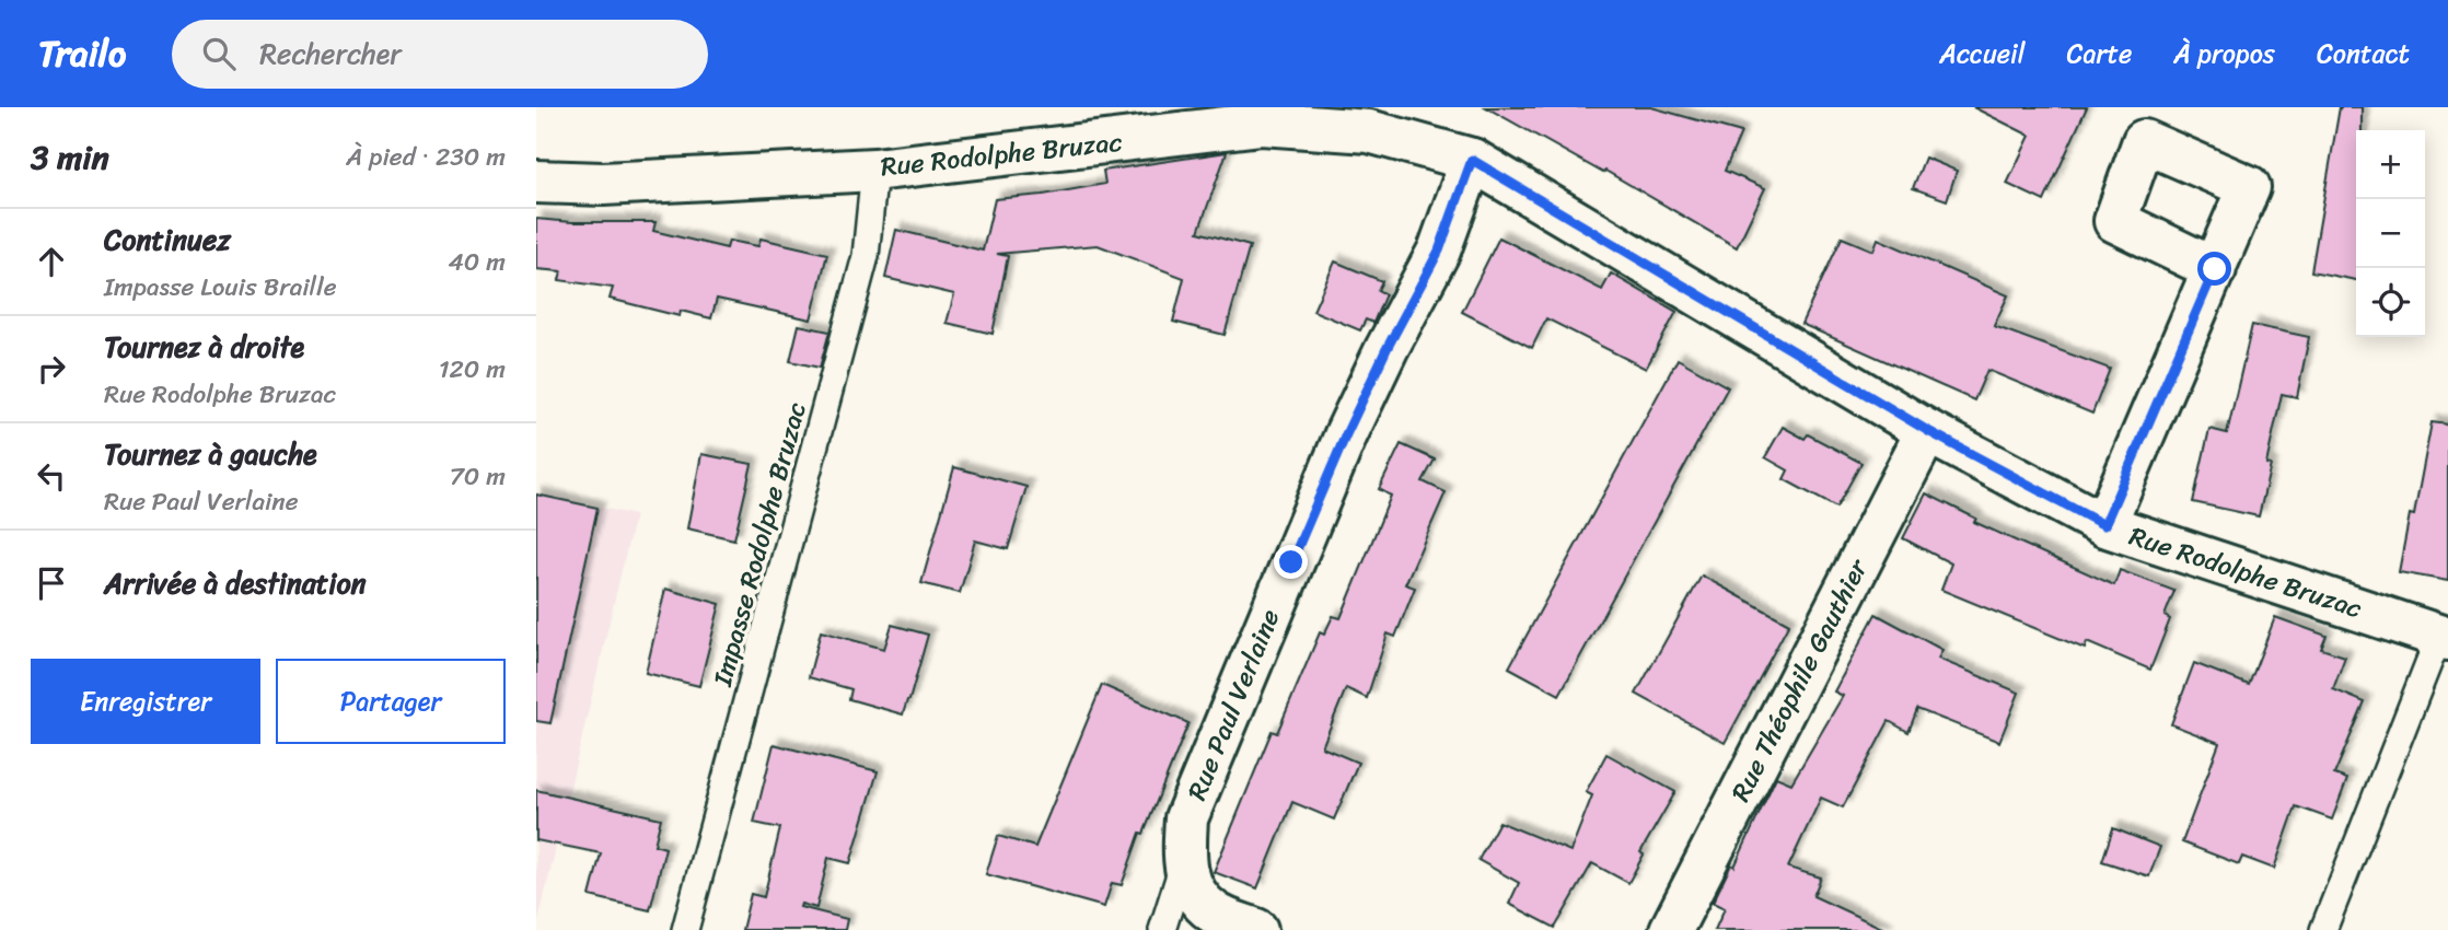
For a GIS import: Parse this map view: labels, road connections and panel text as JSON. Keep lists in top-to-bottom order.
{
  "streets": {
    "street": ["Rue Rodolphe Bruzac", "Rue Théophile Gauthier", "Rue Paul Verlaine"],
    "lane": ["Impasse Rodolphe Bruzac"]
  },
  "crossings": [
    ["Rue Rodolphe Bruzac", "Impasse Rodolphe Bruzac"],
    ["Rue Rodolphe Bruzac", "Rue Théophile Gauthier"],
    ["Rue Rodolphe Bruzac", "Rue Paul Verlaine"]
  ],
  "page": {
    "header": "Trailo",
    "search": "Rechercher",
    "nav": [
      "Accueil",
      "Carte",
      "À propos",
      "Contact"
    ],
    "heading": ["3 min", "À pied · 230 m"],
    "map_buttons": ["+", "−"],
    "list": [
      ["Continuez", "Impasse Louis Braille", "40 m"],
      ["Tournez à droite", "Rue Rodolphe Bruzac", "120 m"],
      ["Tournez à gauche", "Rue Paul Verlaine", "70 m"],
      "Arrivée à destination"
    ],
    "buttons": ["Enregistrer", "Partager"]
  }
}
